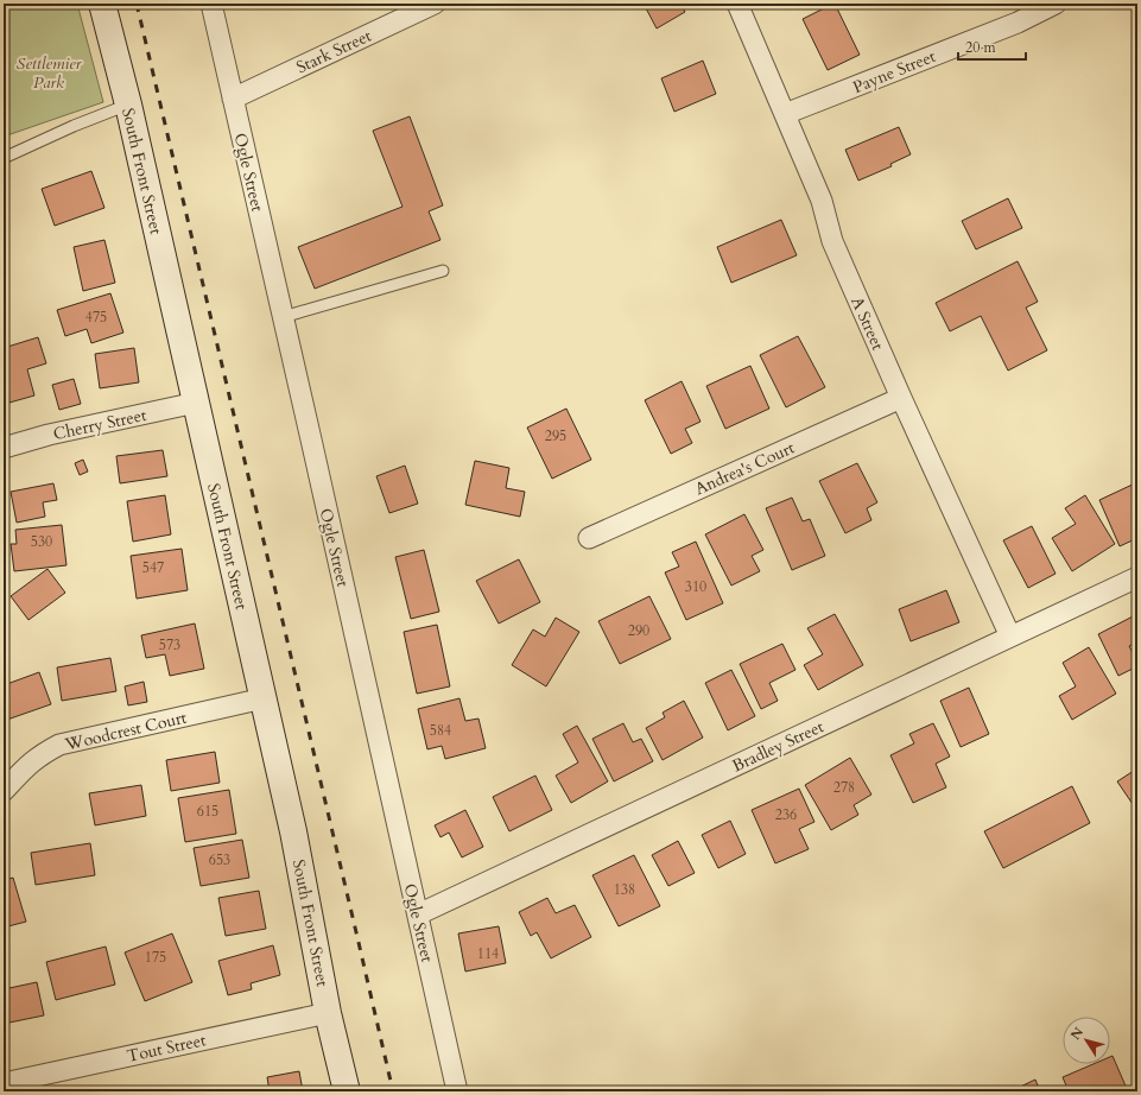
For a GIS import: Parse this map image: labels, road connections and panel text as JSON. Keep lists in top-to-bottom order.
{
  "streets": {
    "main road": ["South Front Street"],
    "street": [
      "Stark Street",
      "Payne Street",
      "Ogle Street",
      "A Street",
      "Cherry Street",
      "Andrea's Court",
      "Woodcrest Court",
      "Bradley Street",
      "Tout Street"
    ]
  },
  "crossings": [
    ["Stark Street", "Ogle Street"],
    ["Payne Street", "A Street"],
    ["South Front Street", "Cherry Street"],
    ["South Front Street", "Woodcrest Court"],
    ["South Front Street", "Tout Street"],
    ["Ogle Street", "Bradley Street"],
    ["A Street", "Andrea's Court"],
    ["A Street", "Bradley Street"]
  ],
  "parks": ["Settlemier Park"],
  "house_numbers": [
    "475",
    "295",
    "530",
    "547",
    "310",
    "290",
    "573",
    "584",
    "278",
    "615",
    "236",
    "653",
    "138",
    "114",
    "175"
  ],
  "scale_bar": "20 m",
  "north": "top left"
}
